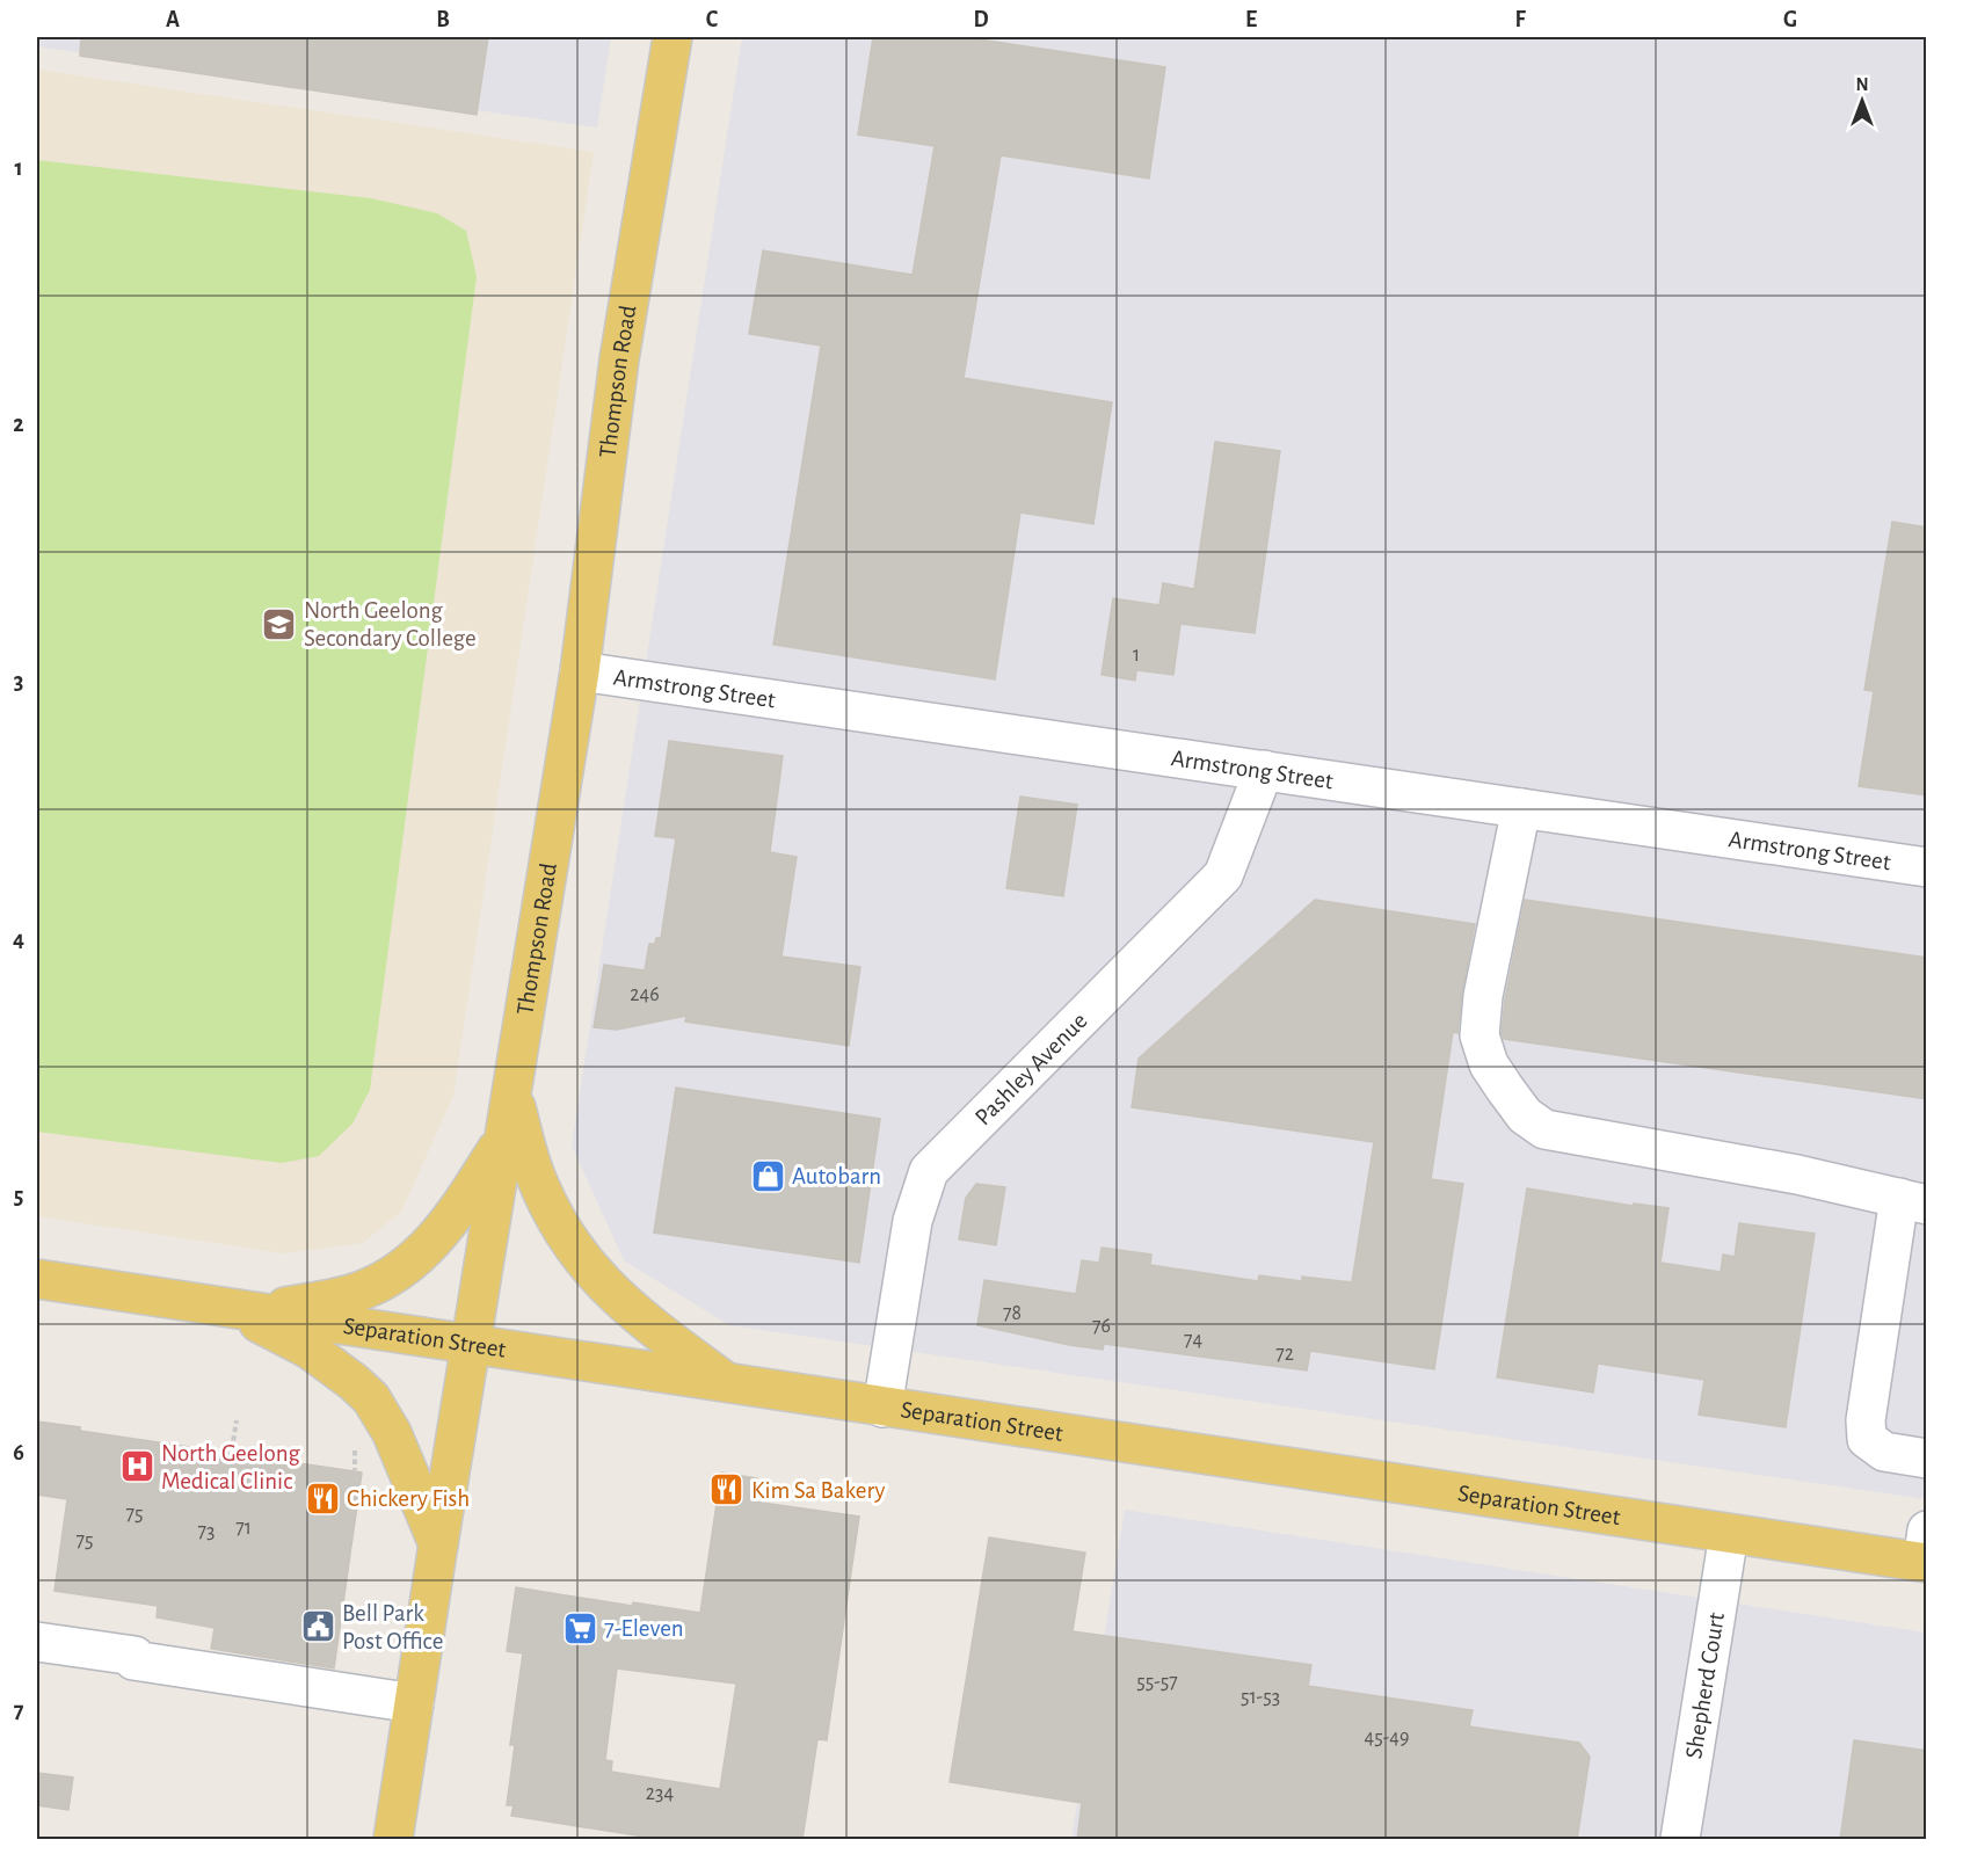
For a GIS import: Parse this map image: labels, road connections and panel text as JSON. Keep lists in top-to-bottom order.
{
  "streets": {
    "main road": ["Thompson Road", "Separation Street"],
    "street": ["Armstrong Street", "Pashley Avenue", "Shepherd Court"]
  },
  "crossings": [
    ["Thompson Road", "Armstrong Street"],
    ["Thompson Road", "Separation Street"],
    ["Armstrong Street", "Pashley Avenue"],
    ["Pashley Avenue", "Separation Street"],
    ["Separation Street", "Shepherd Court"]
  ],
  "places": {
    "school or university": ["North Geelong Secondary College"],
    "shop": ["Autobarn"],
    "hospital": ["North Geelong Medical Clinic"],
    "restaurant": ["Kim Sa Bakery", "Chickery Fish"],
    "public building": ["Bell Park Post Office"],
    "supermarket": ["7-Eleven"]
  },
  "house_numbers": [
    "1",
    "246",
    "78",
    "76",
    "74",
    "72",
    "75",
    "71",
    "73",
    "75",
    "55-57",
    "51-53",
    "45-49",
    "234"
  ],
  "north": "top",
  "grid": {
    "columns": [
      "A",
      "B",
      "C",
      "D",
      "E",
      "F",
      "G"
    ],
    "rows": [
      "1",
      "2",
      "3",
      "4",
      "5",
      "6",
      "7"
    ]
  }
}
